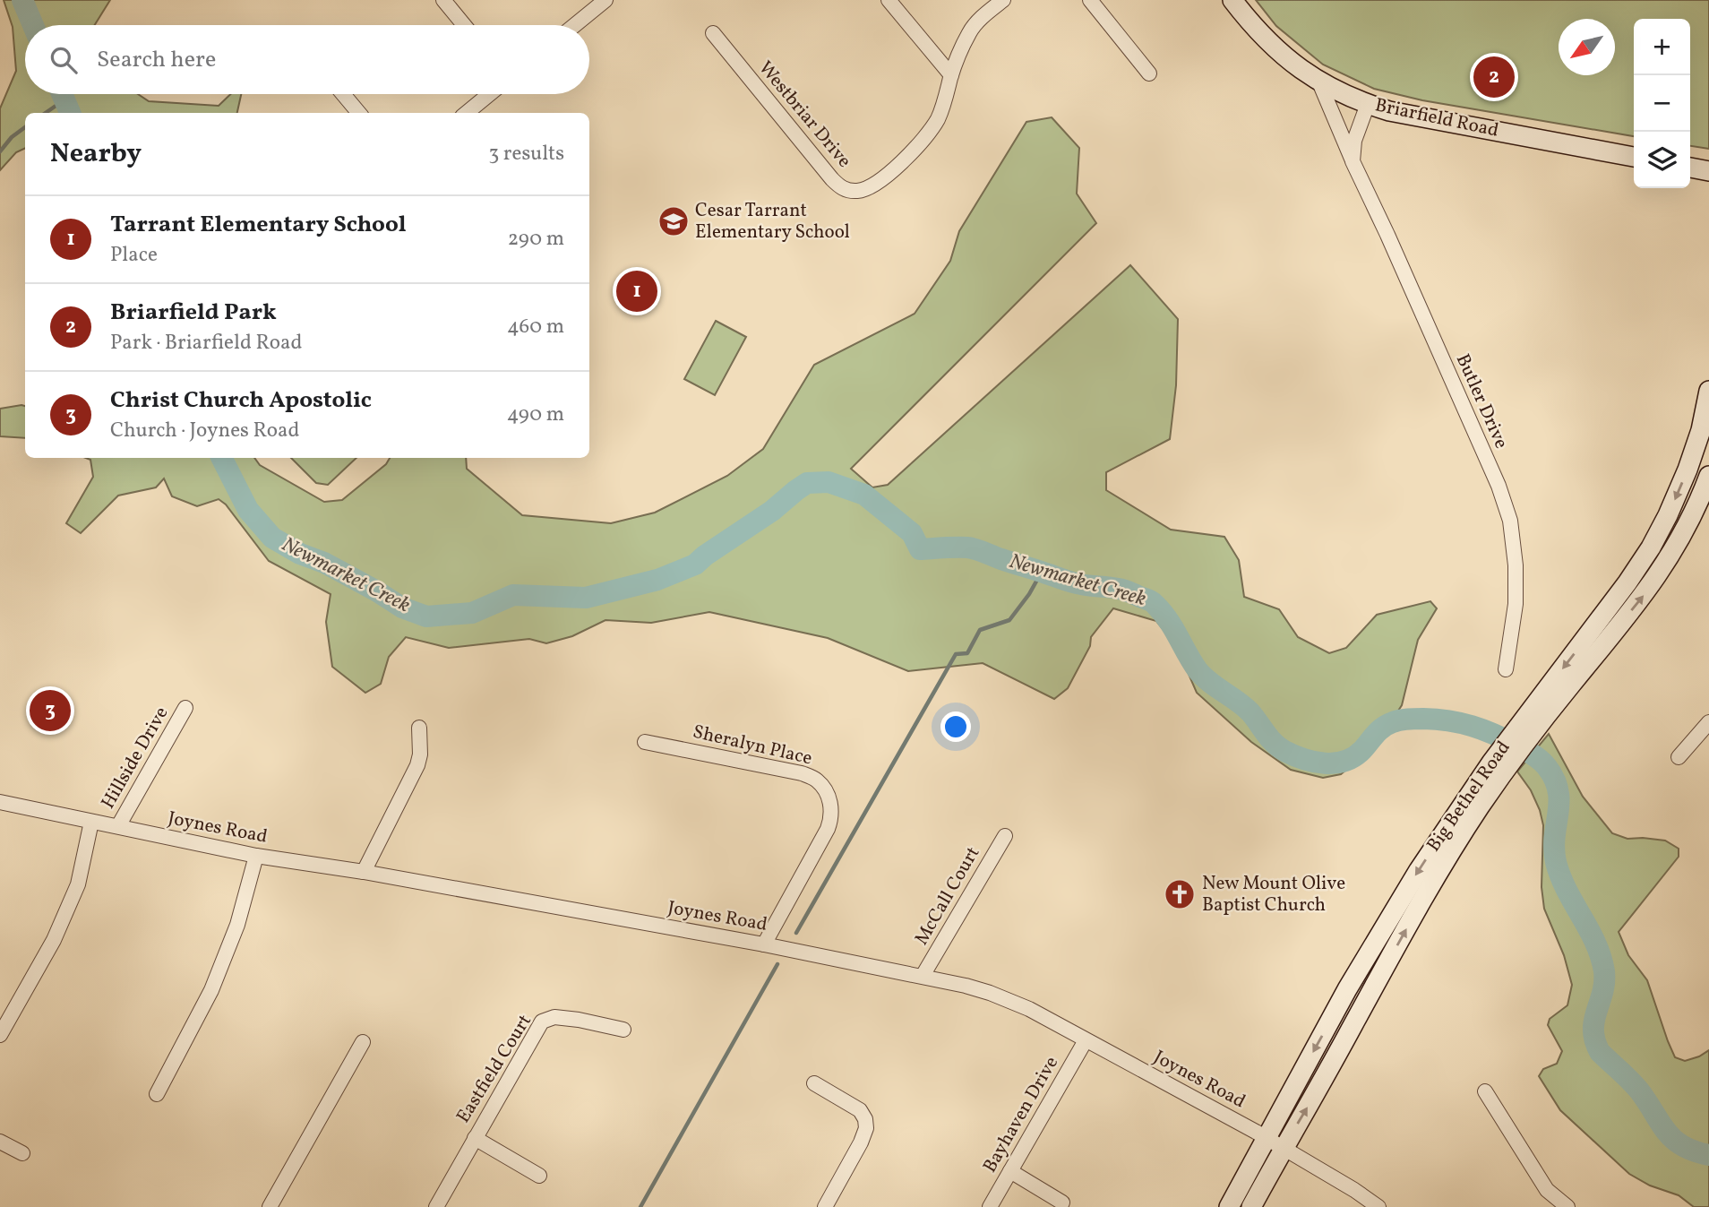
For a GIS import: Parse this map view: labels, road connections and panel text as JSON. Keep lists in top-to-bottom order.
{
  "streets": {
    "main road": ["Briarfield Road", "Big Bethel Road"],
    "street": [
      "Westbriar Drive",
      "Butler Drive",
      "Sheralyn Place",
      "Hillside Drive",
      "Joynes Road",
      "McCall Court",
      "Eastfield Court",
      "Bayhaven Drive"
    ]
  },
  "crossings": [
    ["Briarfield Road", "Butler Drive"],
    ["Sheralyn Place", "Joynes Road"],
    ["Hillside Drive", "Joynes Road"],
    ["Big Bethel Road", "Joynes Road"],
    ["Joynes Road", "McCall Court"],
    ["Joynes Road", "Bayhaven Drive"]
  ],
  "water": ["Newmarket Creek"],
  "places": {
    "school or university": ["Cesar Tarrant Elementary School"],
    "church": ["New Mount Olive Baptist Church"]
  },
  "north": "bottom left",
  "page": {
    "map_buttons": ["+", "−"],
    "search": "Search here",
    "pins": ["2", "1", "3"],
    "heading": ["Nearby", "3 results"],
    "list": [
      {
        "mark": "1",
        "name": "Tarrant Elementary School",
        "note": "Place",
        "value": "290 m"
      },
      {
        "mark": "2",
        "name": "Briarfield Park",
        "note": "Park · Briarfield Road",
        "value": "460 m"
      },
      {
        "mark": "3",
        "name": "Christ Church Apostolic",
        "note": "Church · Joynes Road",
        "value": "490 m"
      }
    ]
  }
}
